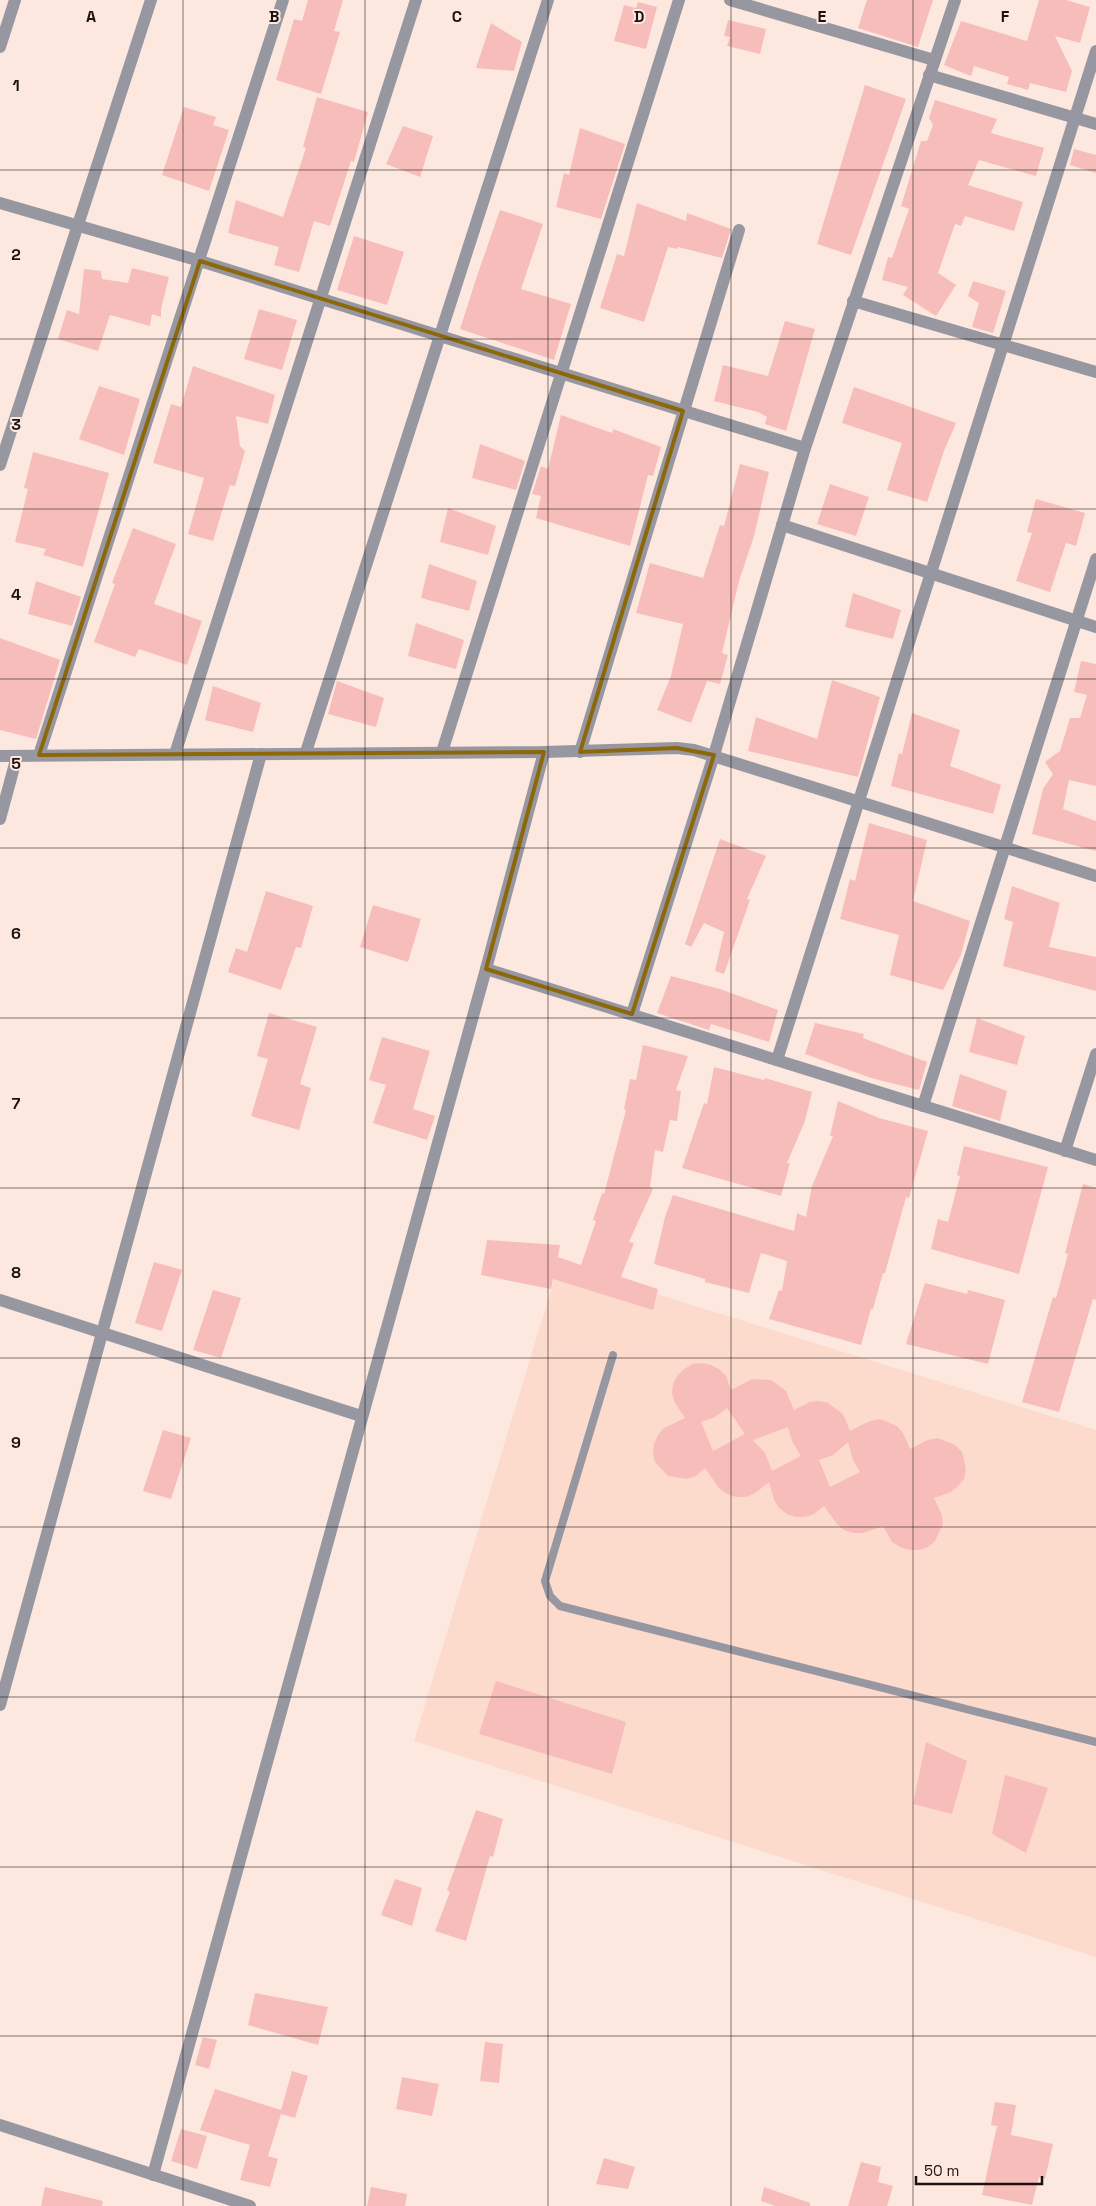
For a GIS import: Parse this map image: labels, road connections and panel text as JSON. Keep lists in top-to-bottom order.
{
  "scale_bar": "50 m",
  "grid": {
    "columns": [
      "A",
      "B",
      "C",
      "D",
      "E",
      "F"
    ],
    "rows": [
      "1",
      "2",
      "3",
      "4",
      "5",
      "6",
      "7",
      "8",
      "9"
    ]
  }
}
